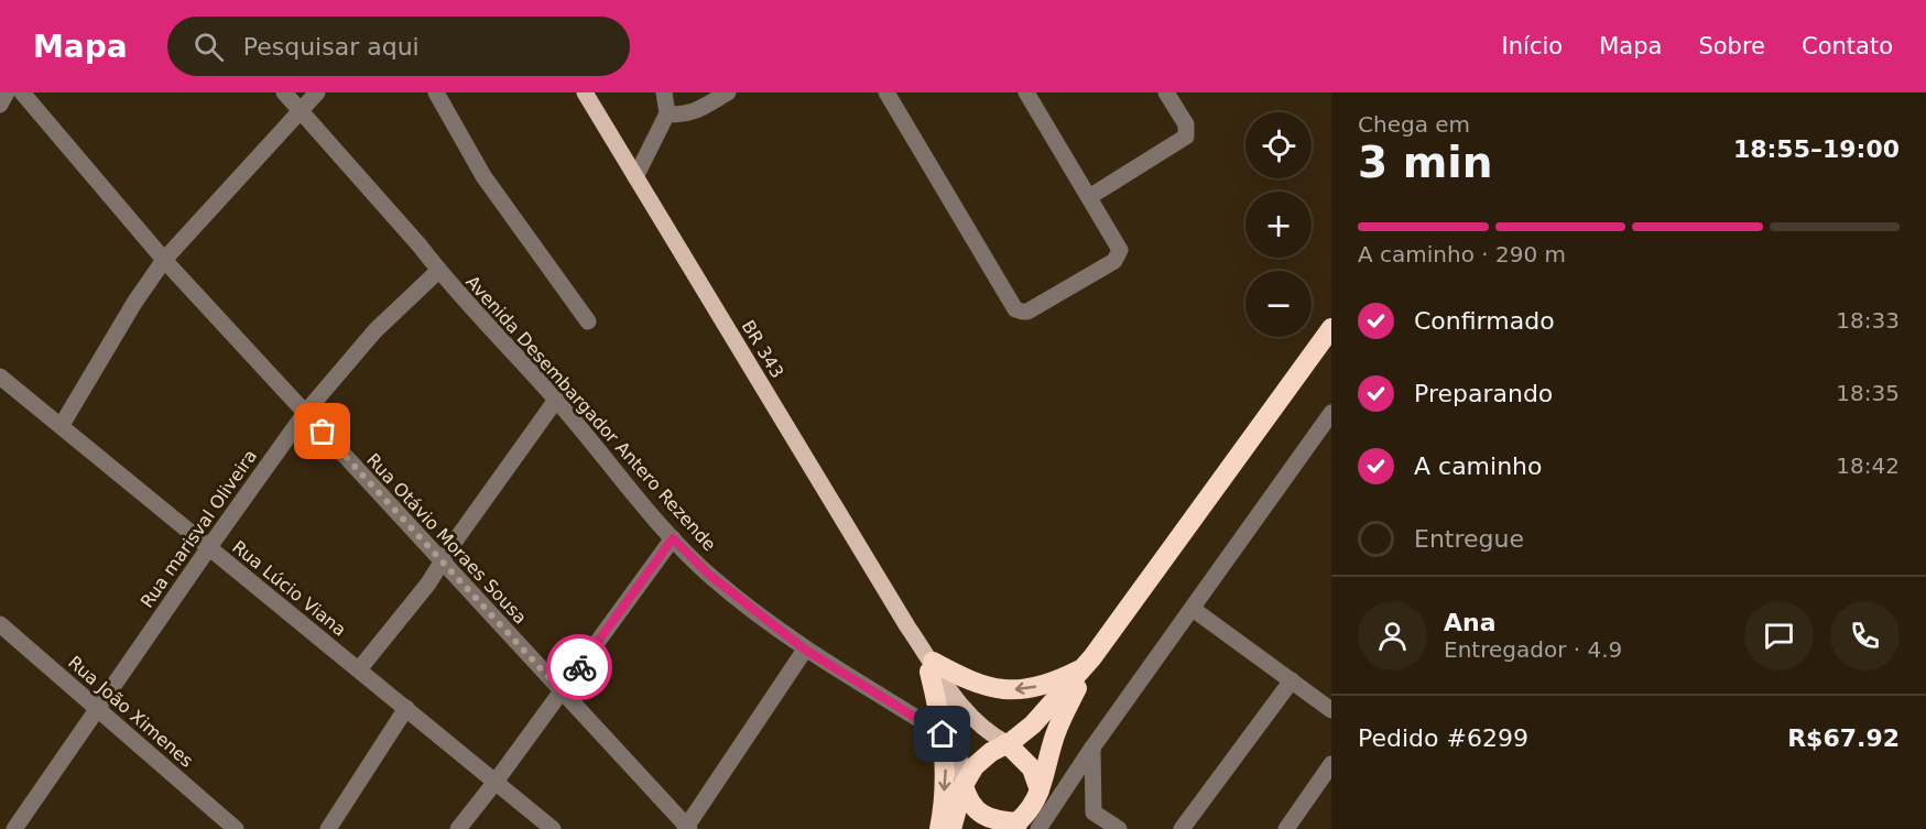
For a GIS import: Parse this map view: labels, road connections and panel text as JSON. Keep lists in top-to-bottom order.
{
  "streets": {
    "main road": ["BR 343"],
    "street": [
      "Avenida Desembargador Antero Rezende",
      "Rua marisval Oliveira",
      "Rua Otávio Moraes Sousa",
      "Rua Lúcio Viana",
      "Rua João Ximenes"
    ]
  },
  "crossings": [
    ["Avenida Desembargador Antero Rezende", "Rua marisval Oliveira"],
    ["Rua marisval Oliveira", "Rua Otávio Moraes Sousa"],
    ["Rua marisval Oliveira", "Rua Lúcio Viana"],
    ["Rua marisval Oliveira", "Rua João Ximenes"]
  ],
  "page": {
    "header": "Mapa",
    "search": "Pesquisar aqui",
    "nav": [
      "Início",
      "Mapa",
      "Sobre",
      "Contato"
    ],
    "heading": ["3 min", "Chega em", "18:55–19:00"],
    "panel": [
      "Ana",
      "Entregador · 4.9",
      "Pedido #6299",
      "R$67.92"
    ],
    "map_buttons": ["+", "−"],
    "bar": "A caminho · 290 m",
    "list": [
      ["Confirmado", "18:33"],
      ["Preparando", "18:35"],
      ["A caminho", "18:42"],
      "Entregue"
    ]
  }
}
